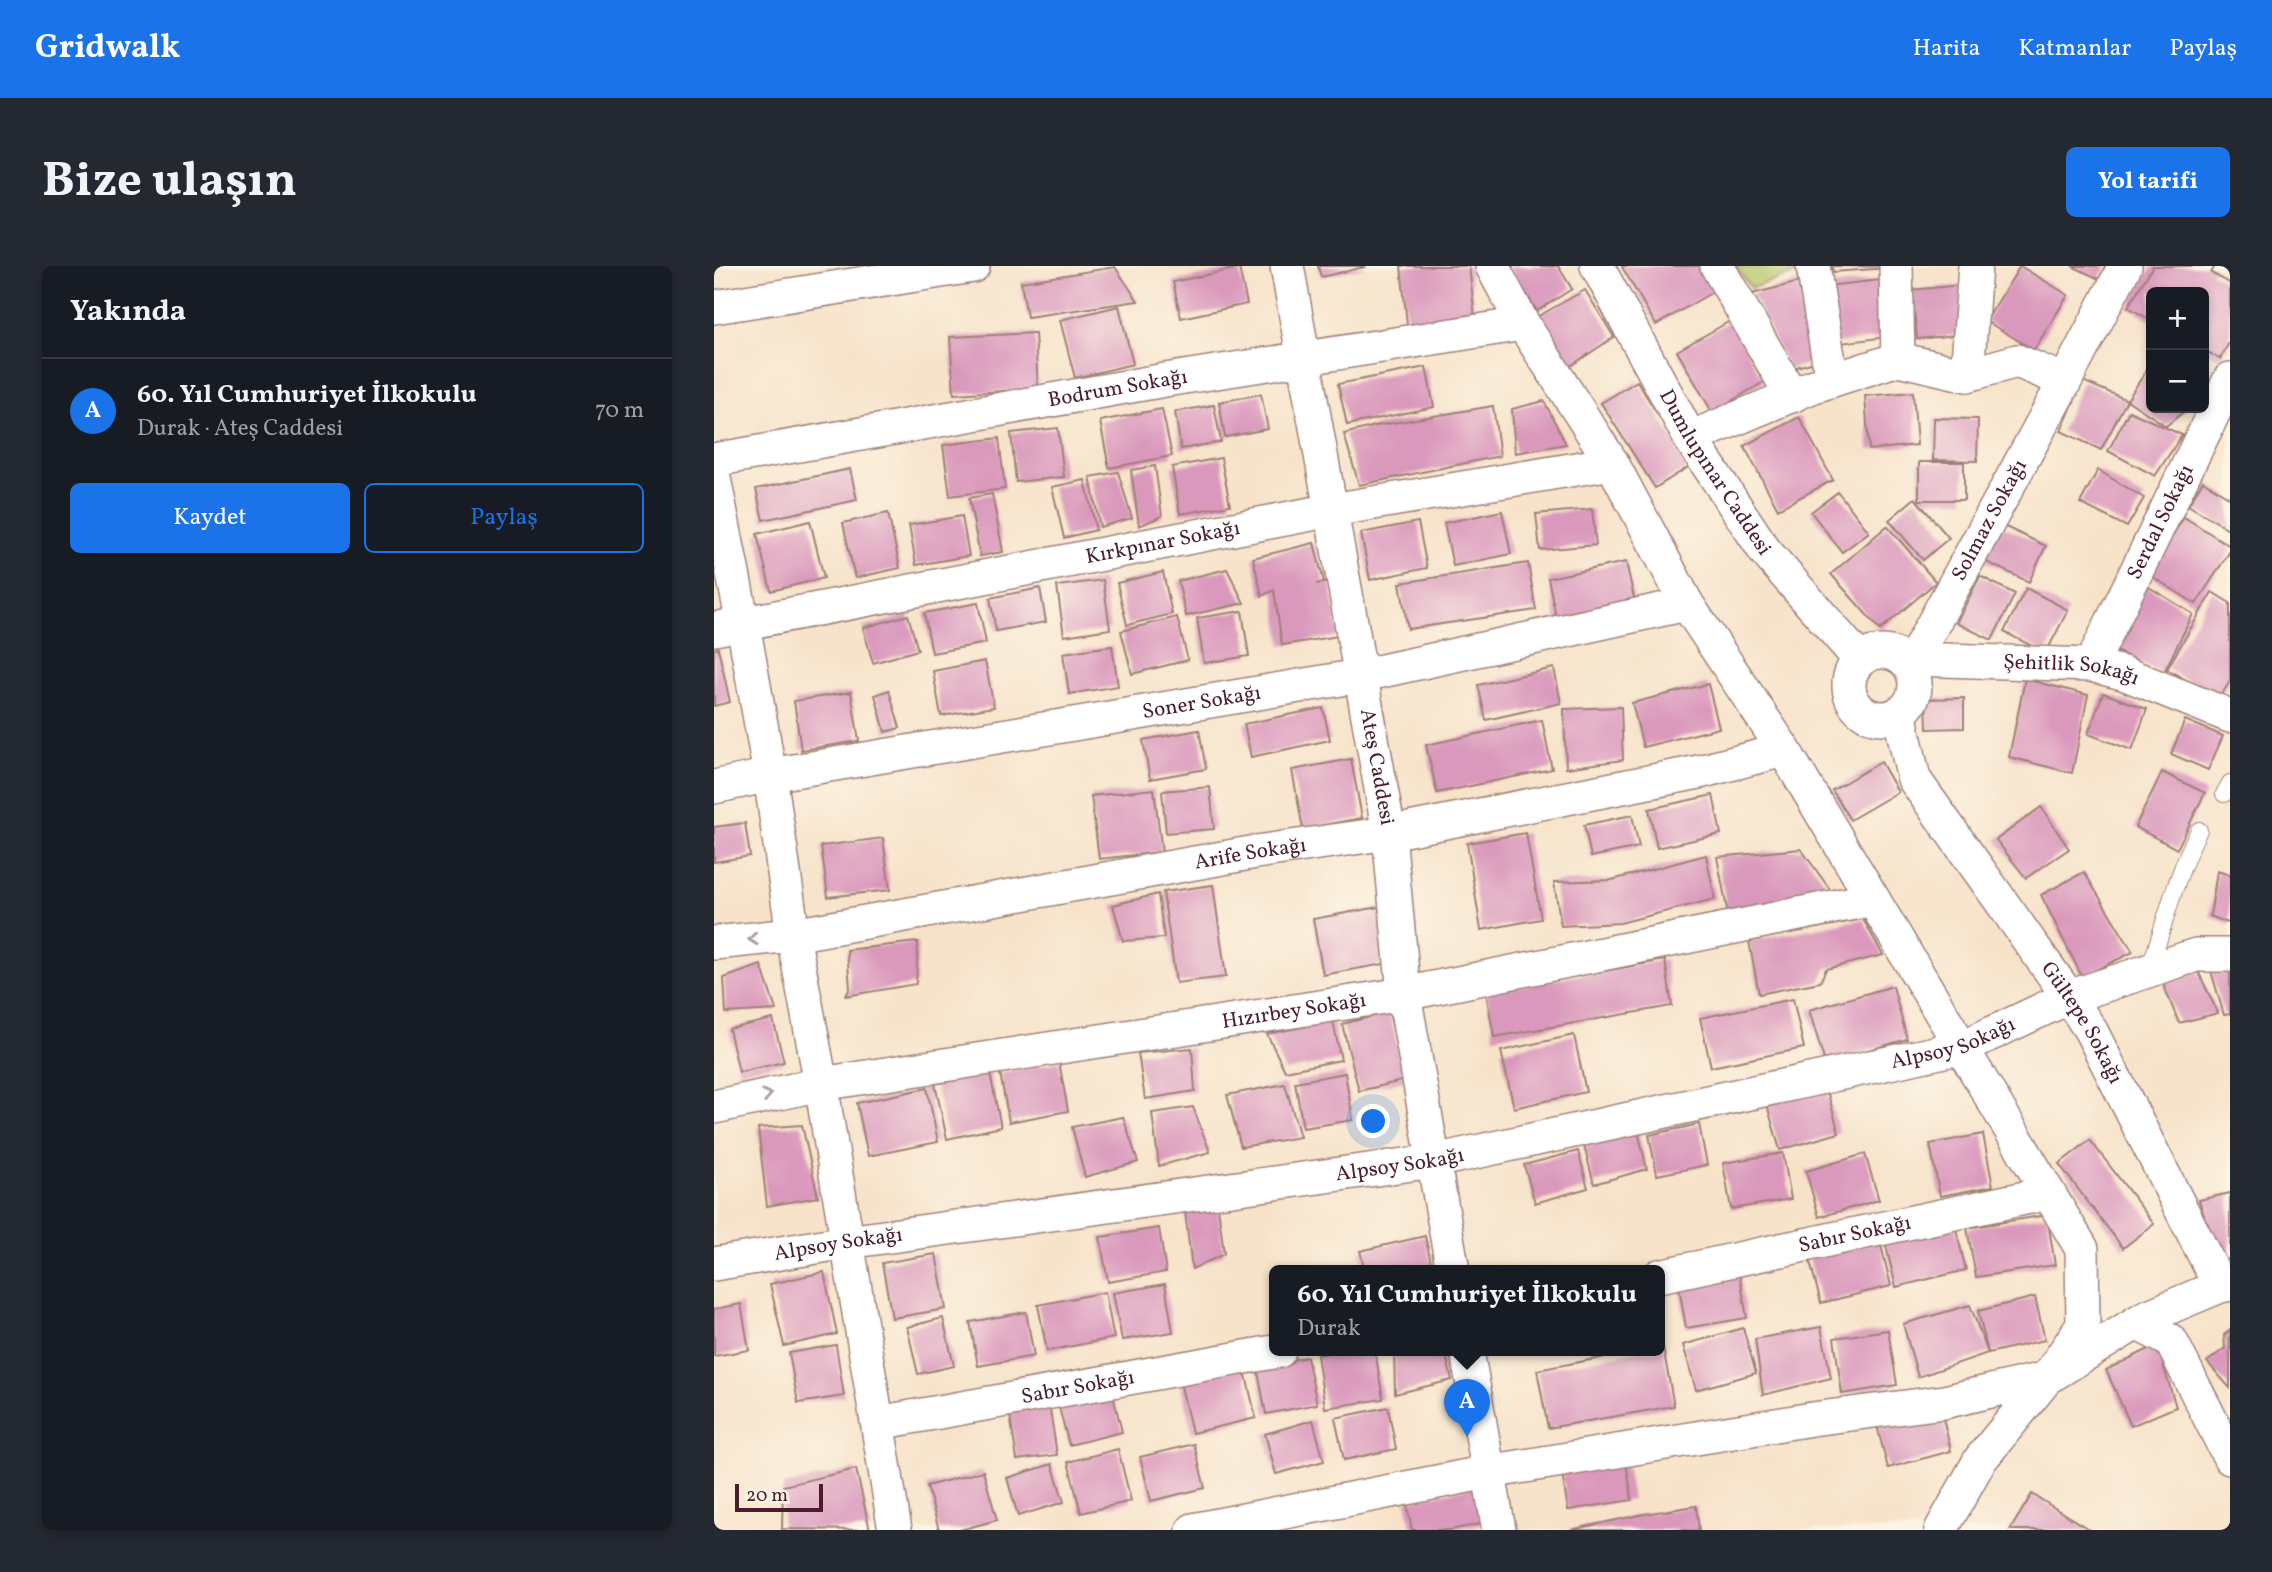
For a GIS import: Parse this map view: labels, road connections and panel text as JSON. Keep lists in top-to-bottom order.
{
  "streets": {
    "street": [
      "Bodrum Sokağı",
      "Dumlupınar Caddesi",
      "Solmaz Sokağı",
      "Serdal Sokağı",
      "Kırkpınar Sokağı",
      "Şehitlik Sokağı",
      "Soner Sokağı",
      "Ateş Caddesi",
      "Arife Sokağı",
      "Hızırbey Sokağı",
      "Gültepe Sokağı",
      "Alpsoy Sokağı",
      "Sabır Sokağı"
    ]
  },
  "crossings": [
    ["Bodrum Sokağı", "Ateş Caddesi"],
    ["Dumlupınar Caddesi", "Solmaz Sokağı"],
    ["Dumlupınar Caddesi", "Şehitlik Sokağı"],
    ["Dumlupınar Caddesi", "Gültepe Sokağı"],
    ["Solmaz Sokağı", "Şehitlik Sokağı"],
    ["Solmaz Sokağı", "Gültepe Sokağı"],
    ["Serdal Sokağı", "Şehitlik Sokağı"],
    ["Kırkpınar Sokağı", "Ateş Caddesi"],
    ["Şehitlik Sokağı", "Gültepe Sokağı"],
    ["Soner Sokağı", "Ateş Caddesi"],
    ["Ateş Caddesi", "Arife Sokağı"],
    ["Ateş Caddesi", "Hızırbey Sokağı"],
    ["Ateş Caddesi", "Alpsoy Sokağı"],
    ["Gültepe Sokağı", "Alpsoy Sokağı"]
  ],
  "scale_bar": "20 m",
  "page": {
    "header": "Gridwalk",
    "nav": ["Harita", "Katmanlar", "Paylaş"],
    "buttons": [
      "Yol tarifi",
      ["Kaydet", "Paylaş"]
    ],
    "title": "Bize ulaşın",
    "heading": "Yakında",
    "map_buttons": ["+", "−"],
    "list": [
      {
        "mark": "A",
        "name": "60. Yıl Cumhuriyet İlkokulu",
        "note": "Durak · Ateş Caddesi",
        "value": "70 m"
      }
    ],
    "popup": ["60. Yıl Cumhuriyet İlkokulu", "Durak"],
    "pins": "A",
    "scale": "20 m"
  }
}
